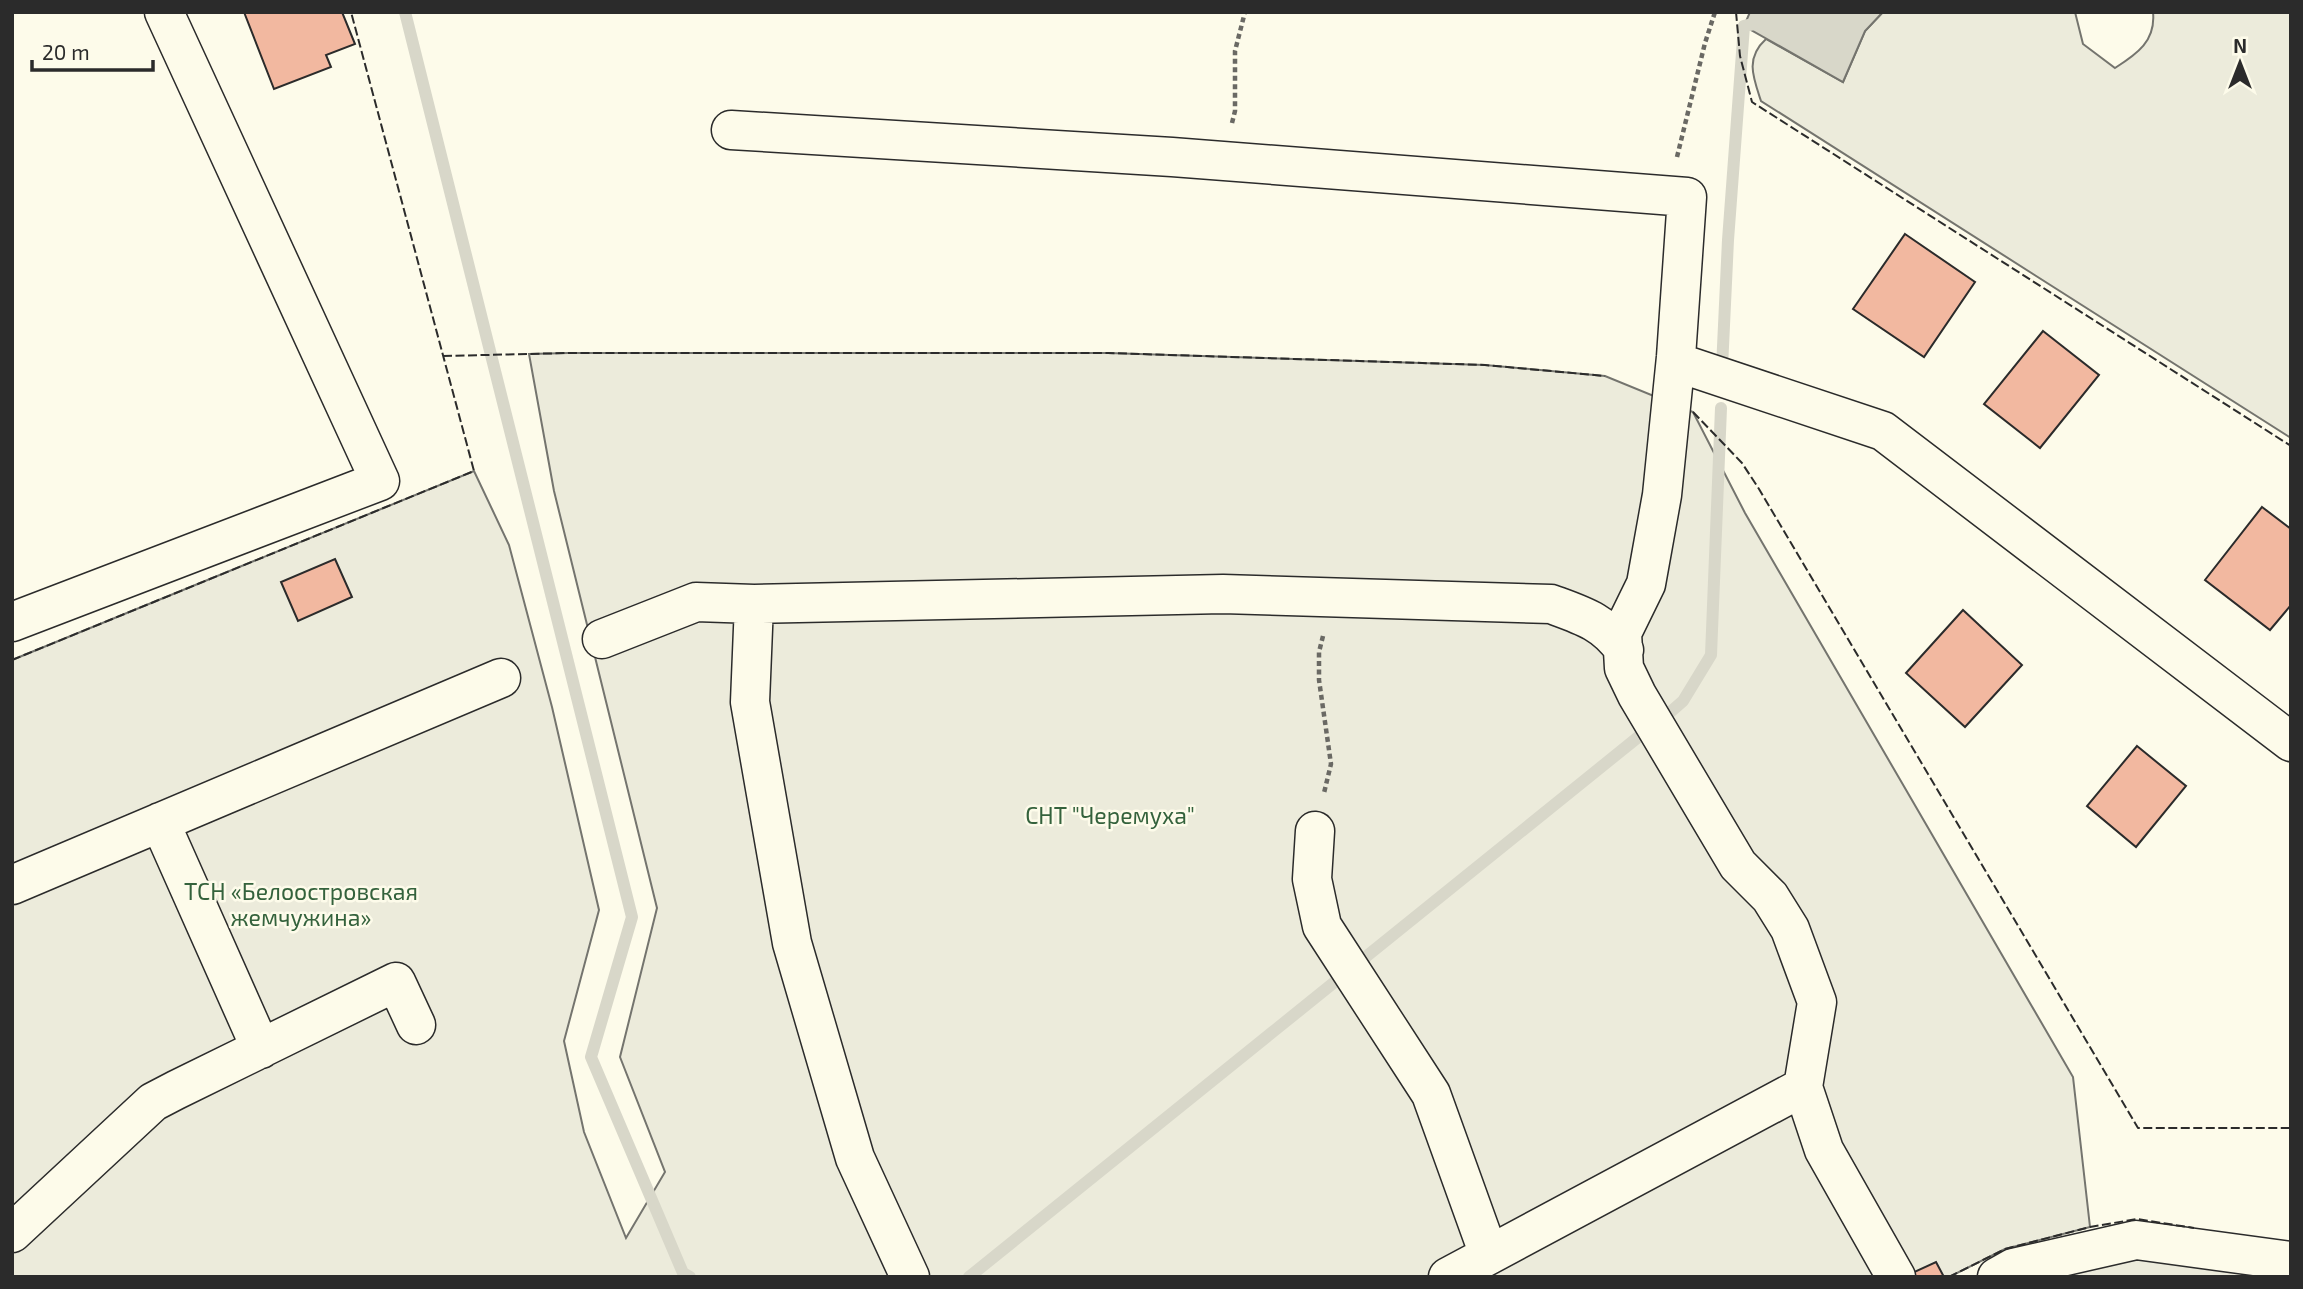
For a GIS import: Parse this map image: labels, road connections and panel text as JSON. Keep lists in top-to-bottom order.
{
  "parks": ["СНТ \"Черемуха\"", "ТСН «Белоостровская жемчужина»"],
  "scale_bar": "20 m",
  "north": "top"
}
